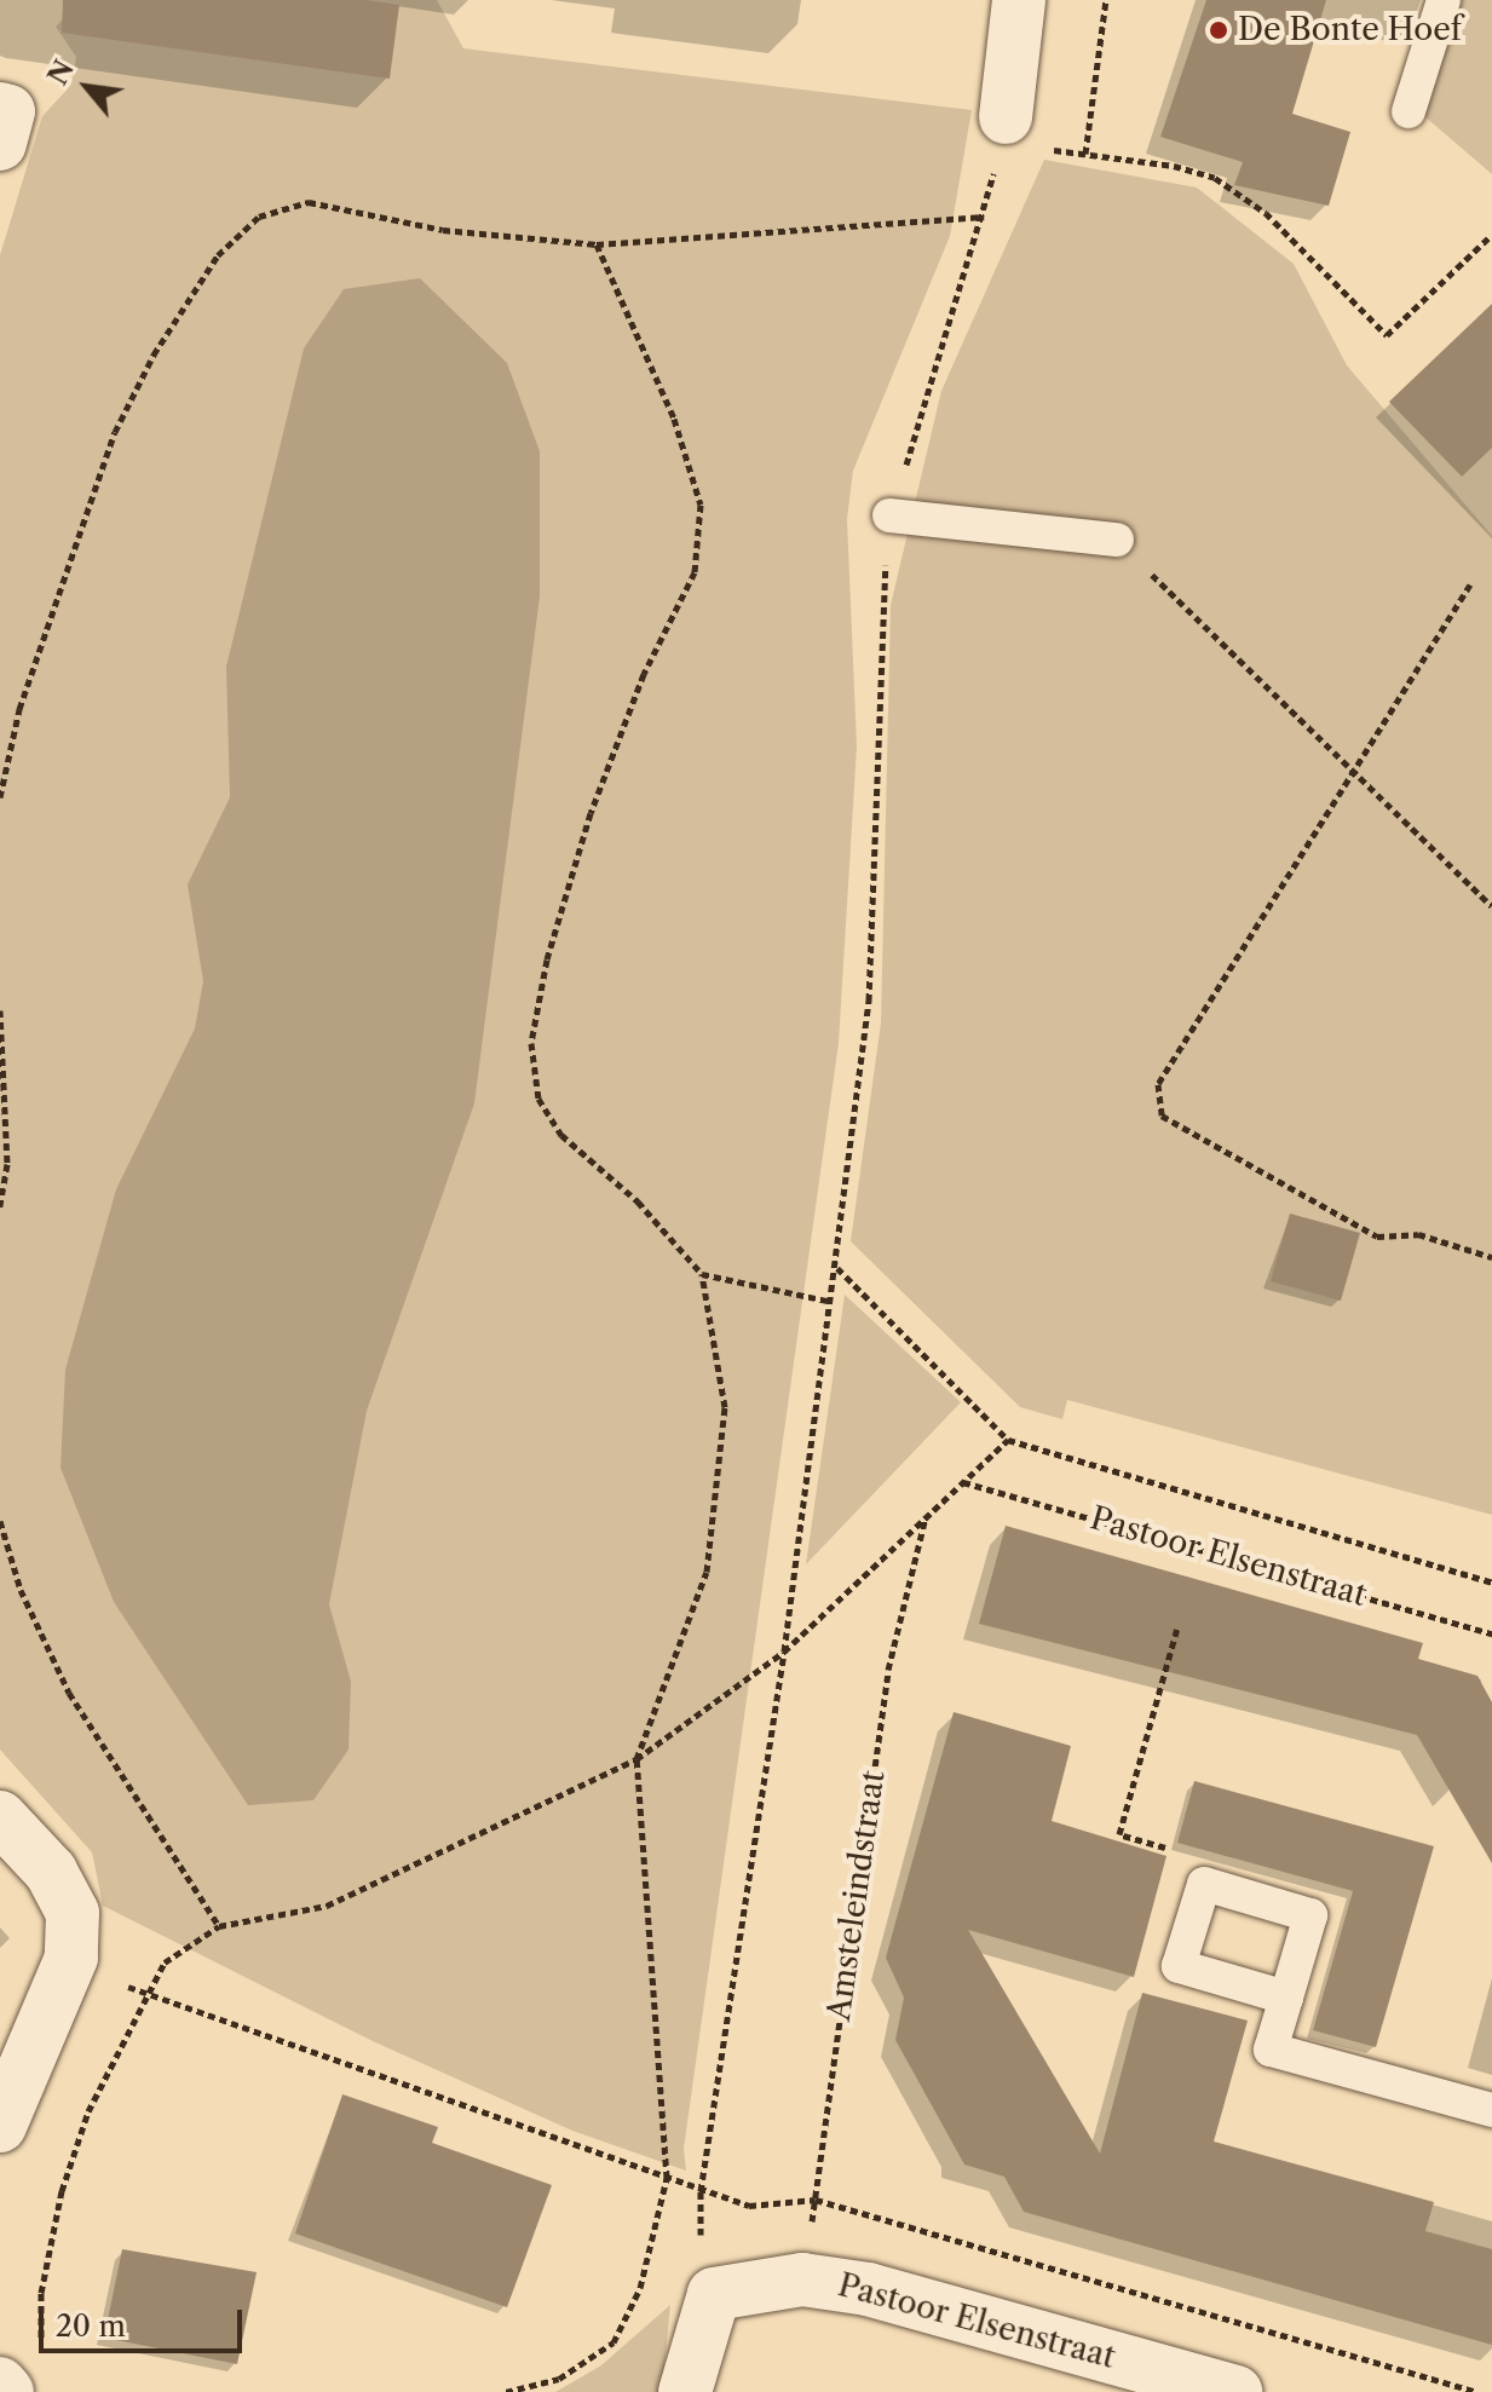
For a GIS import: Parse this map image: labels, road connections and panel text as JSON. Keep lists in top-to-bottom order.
{
  "streets": {
    "street": ["Pastoor Elsenstraat"],
    "path": ["Amsteleindstraat"]
  },
  "crossings": [
    ["Pastoor Elsenstraat", "Amsteleindstraat"]
  ],
  "places": ["De Bonte Hoef"],
  "scale_bar": "20 m",
  "north": "top left"
}
